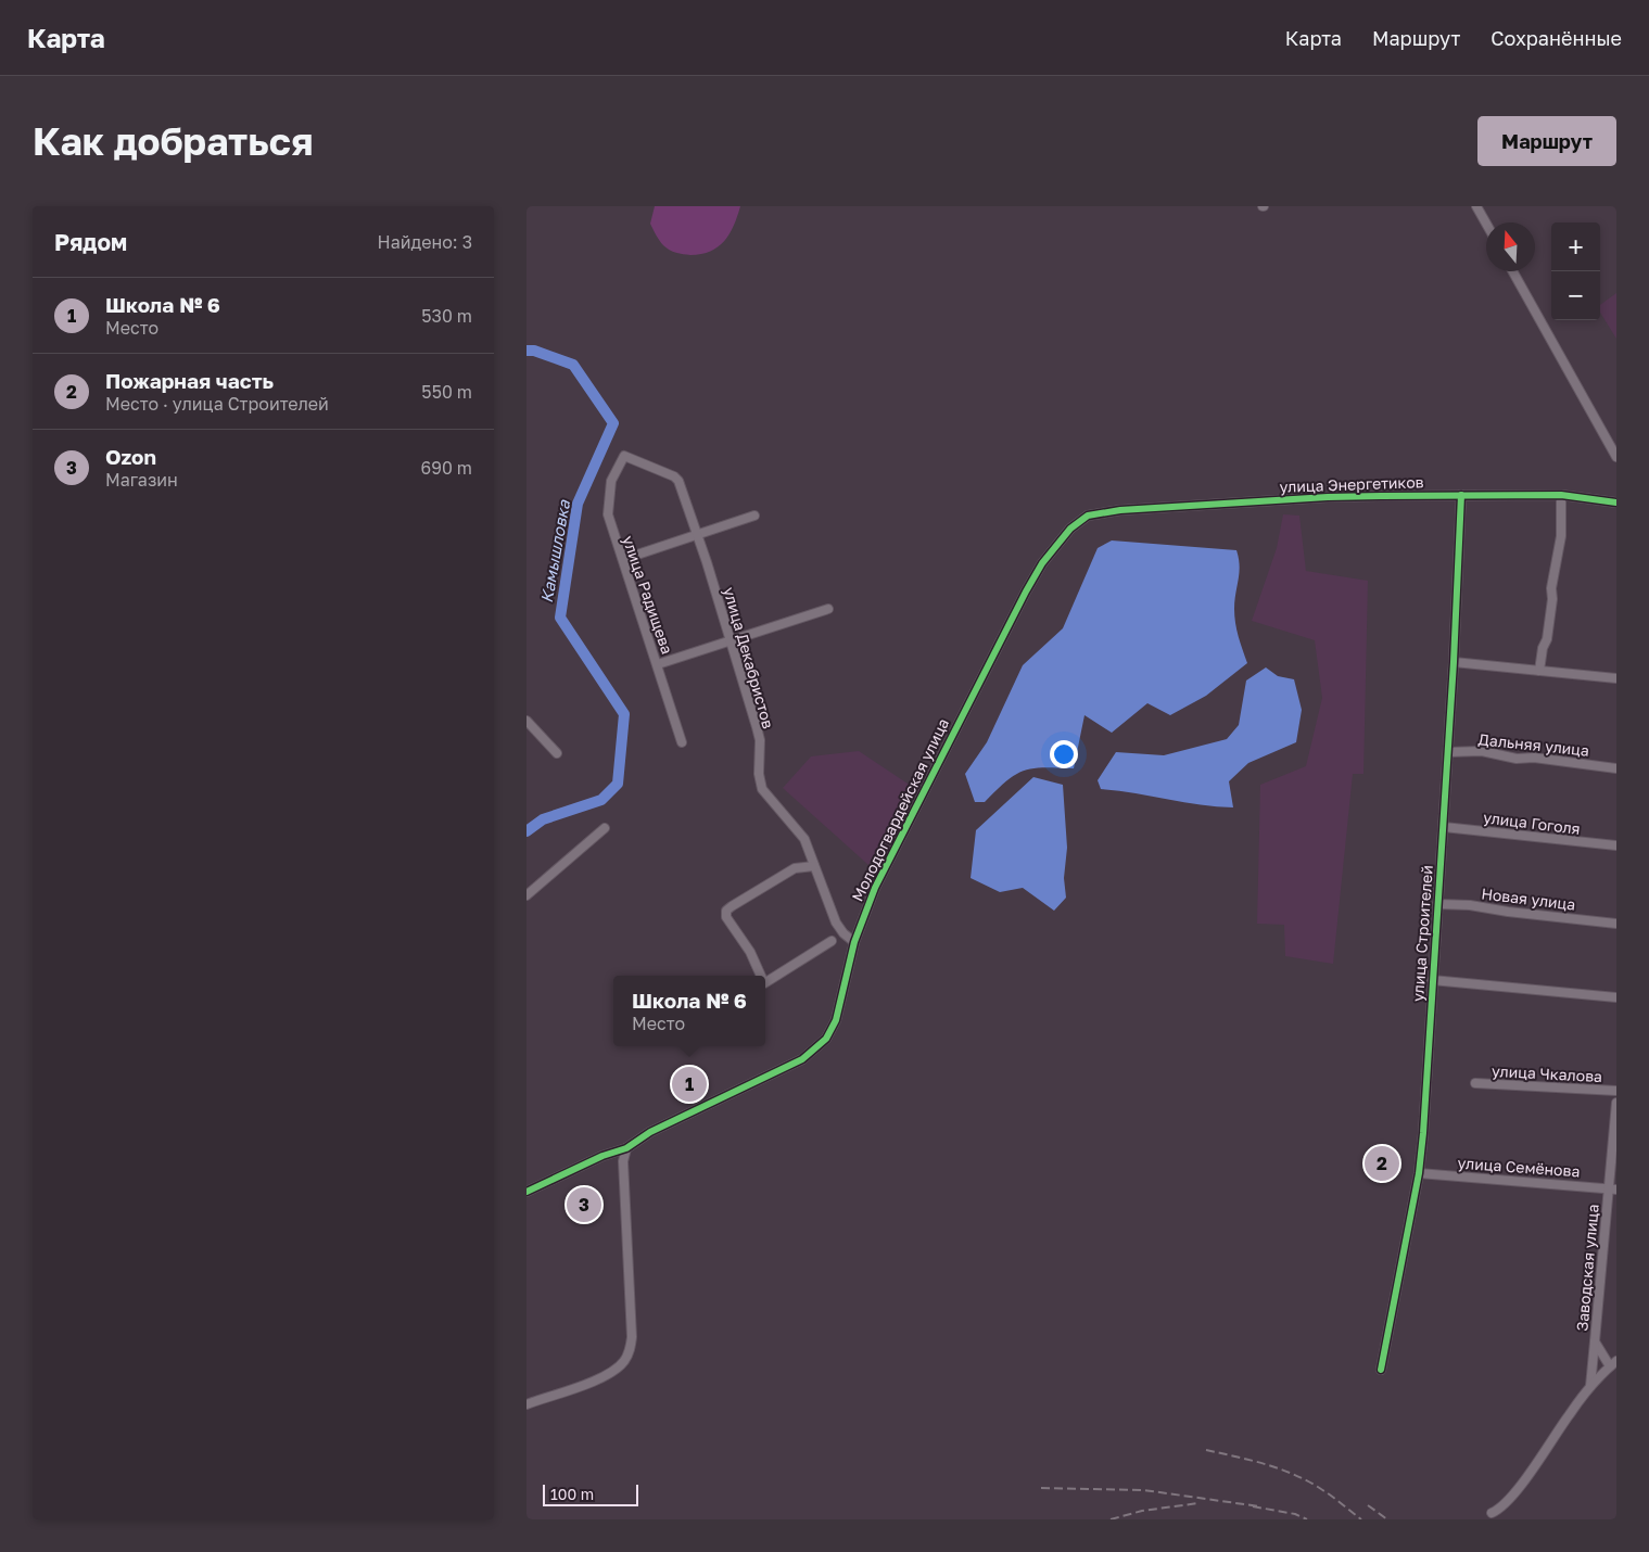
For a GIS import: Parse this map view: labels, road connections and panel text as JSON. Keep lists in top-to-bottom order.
{
  "streets": {
    "street": [
      "улица Энергетиков",
      "улица Радищева",
      "улица Декабристов",
      "Дальняя улица",
      "Молодогвардейская улица",
      "улица Гоголя",
      "Новая улица",
      "улица Строителей",
      "улица Чкалова",
      "улица Семёнова",
      "Заводская улица"
    ]
  },
  "crossings": [
    ["улица Энергетиков", "Молодогвардейская улица"],
    ["улица Энергетиков", "улица Строителей"],
    ["улица Радищева", "улица Декабристов"],
    ["улица Декабристов", "Молодогвардейская улица"],
    ["Дальняя улица", "улица Строителей"],
    ["улица Гоголя", "улица Строителей"],
    ["Новая улица", "улица Строителей"],
    ["улица Строителей", "улица Семёнова"],
    ["улица Семёнова", "Заводская улица"]
  ],
  "water": ["Камышловка"],
  "scale_bar": "100 m",
  "north": "top",
  "page": {
    "header": "Карта",
    "nav": ["Карта", "Маршрут", "Сохранённые"],
    "buttons": "Маршрут",
    "title": "Как добраться",
    "heading": ["Рядом", "Найдено: 3"],
    "map_buttons": ["+", "−"],
    "list": [
      {
        "mark": "1",
        "name": "Школа № 6",
        "note": "Место",
        "value": "530 m"
      },
      {
        "mark": "2",
        "name": "Пожарная часть",
        "note": "Место · улица Строителей",
        "value": "550 m"
      },
      {
        "mark": "3",
        "name": "Ozon",
        "note": "Магазин",
        "value": "690 m"
      }
    ],
    "popup": ["Школа № 6", "Место"],
    "pins": ["1", "2", "3"],
    "scale": "100 m"
  }
}
